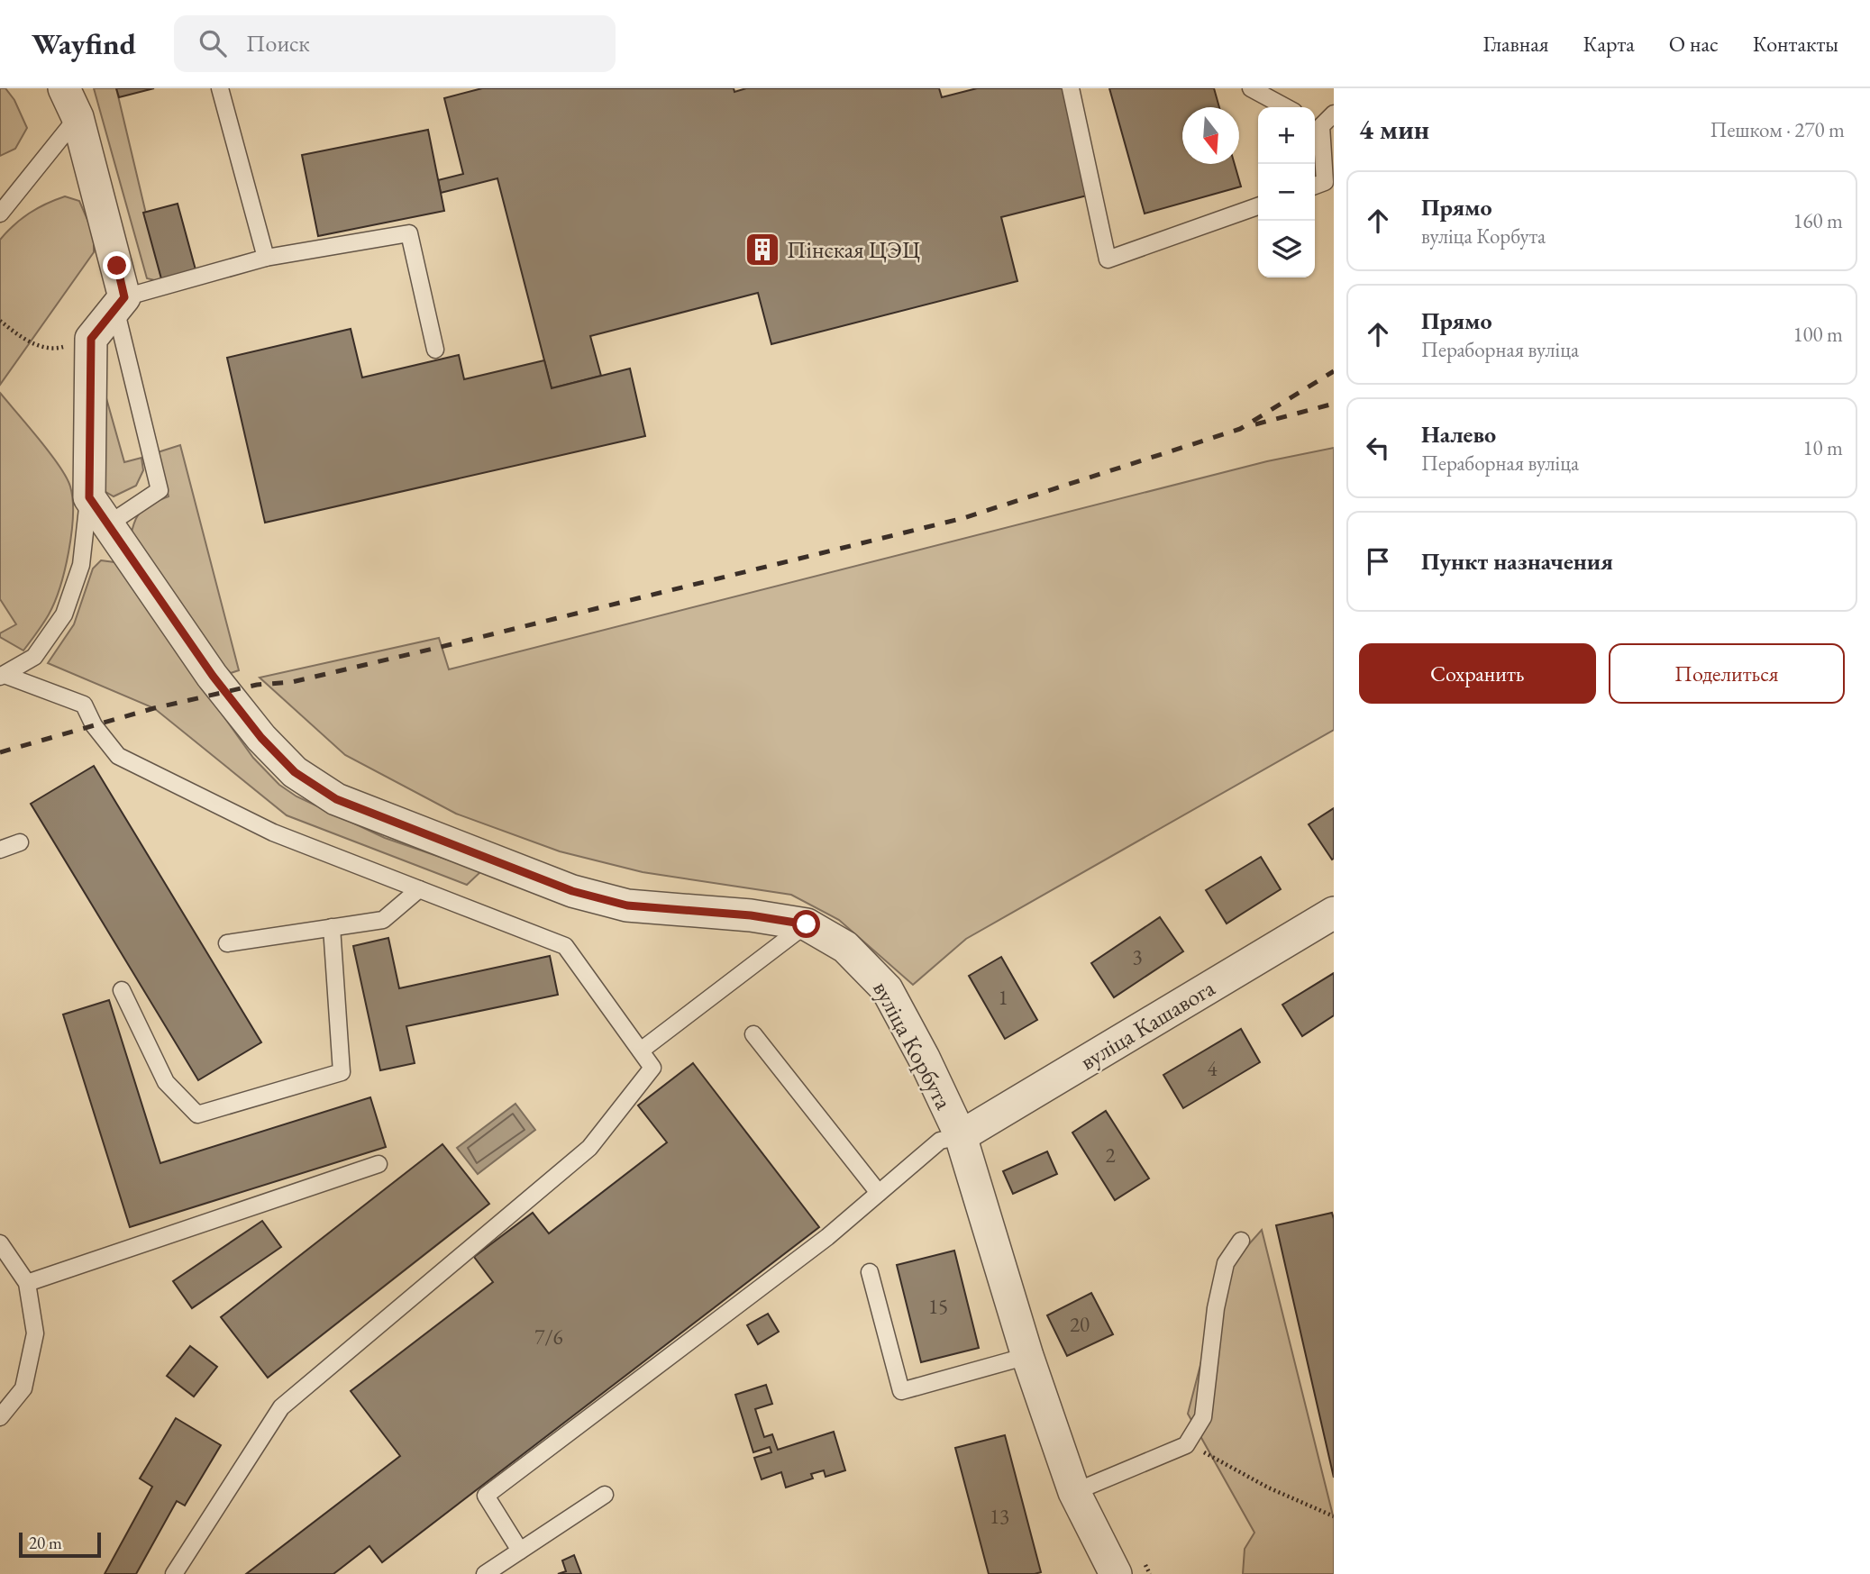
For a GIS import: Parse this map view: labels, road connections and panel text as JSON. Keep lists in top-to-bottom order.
{
  "streets": {
    "street": ["вуліца Кашавога", "вуліца Корбута"]
  },
  "crossings": [
    ["вуліца Кашавога", "вуліца Корбута"]
  ],
  "places": {
    "building": ["Пінская ЦЭЦ"]
  },
  "house_numbers": [
    "3",
    "1",
    "4",
    "2",
    "15",
    "20",
    "7/6",
    "13"
  ],
  "scale_bar": "20 m",
  "north": "bottom",
  "page": {
    "header": "Wayfind",
    "search": "Поиск",
    "nav": [
      "Главная",
      "Карта",
      "О нас",
      "Контакты"
    ],
    "heading": ["4 мин", "Пешком · 270 m"],
    "map_buttons": ["+", "−"],
    "list": [
      ["Прямо", "вуліца Корбута", "160 m"],
      ["Прямо", "Пераборная вуліца", "100 m"],
      ["Налево", "Пераборная вуліца", "10 m"],
      "Пункт назначения"
    ],
    "buttons": ["Сохранить", "Поделиться"],
    "scale": "20 m"
  }
}
